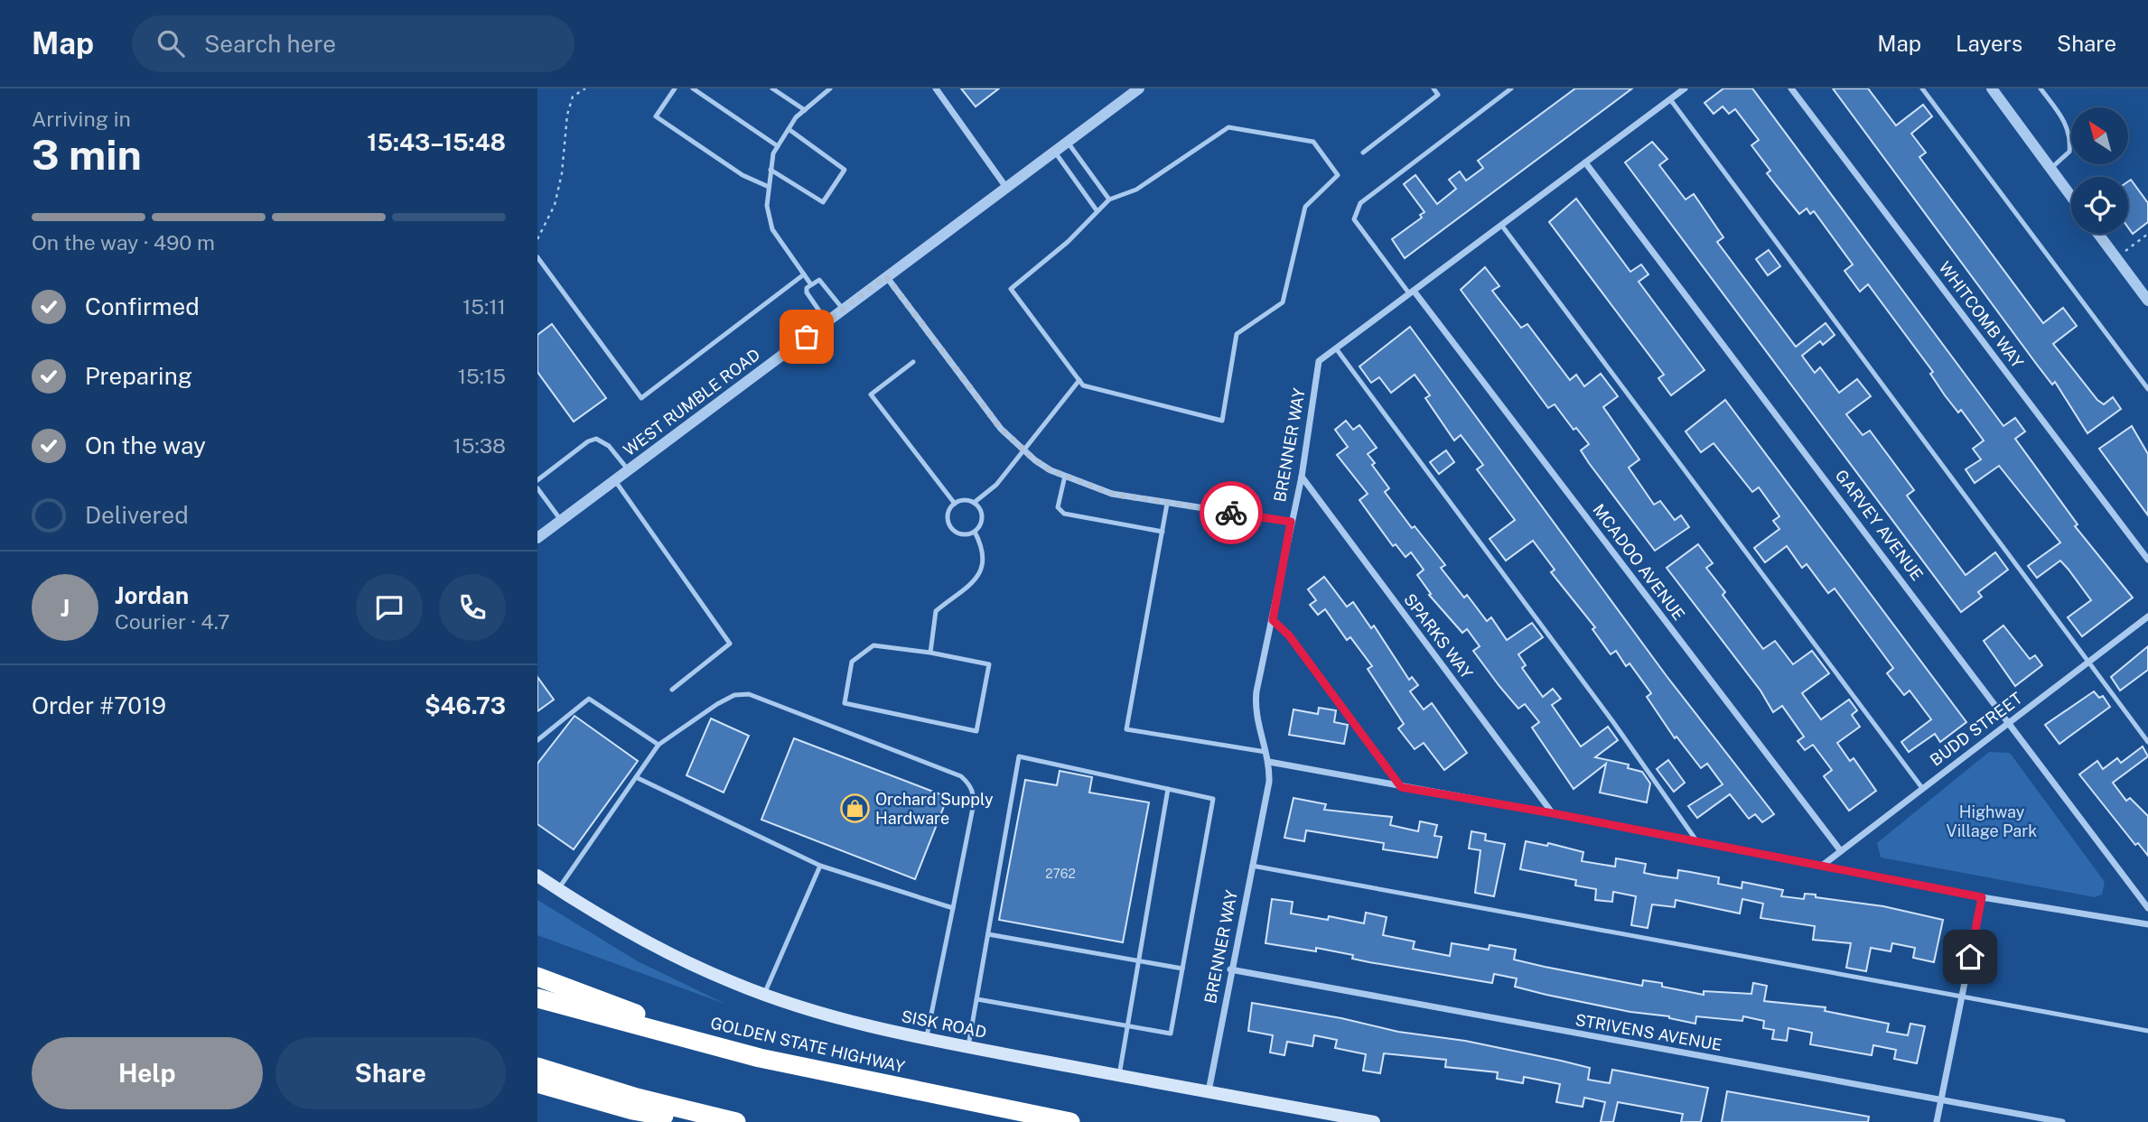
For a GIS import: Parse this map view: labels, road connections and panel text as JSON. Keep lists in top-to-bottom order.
{
  "streets": {
    "highway": ["GOLDEN STATE HIGHWAY"],
    "main road": ["SISK ROAD"],
    "street": [
      "WHITCOMB WAY",
      "WEST RUMBLE ROAD",
      "BRENNER WAY",
      "GARVEY AVENUE",
      "MCADOO AVENUE",
      "SPARKS WAY",
      "BUDD STREET",
      "STRIVENS AVENUE"
    ]
  },
  "crossings": [
    ["BRENNER WAY", "GARVEY AVENUE"],
    ["BRENNER WAY", "MCADOO AVENUE"],
    ["BRENNER WAY", "SPARKS WAY"],
    ["BRENNER WAY", "SISK ROAD"],
    ["BRENNER WAY", "STRIVENS AVENUE"],
    ["GARVEY AVENUE", "BUDD STREET"],
    ["MCADOO AVENUE", "BUDD STREET"]
  ],
  "parks": ["Highway Village Park"],
  "places": {
    "shop": ["Orchard Supply Hardware"]
  },
  "house_numbers": ["2762"],
  "north": "top left",
  "page": {
    "header": "Map",
    "search": "Search here",
    "nav": ["Map", "Layers", "Share"],
    "heading": ["3 min", "Arriving in", "15:43–15:48"],
    "panel": [
      "Jordan",
      "Courier · 4.7",
      "Order #7019",
      "$46.73"
    ],
    "bar": "On the way · 490 m",
    "list": [
      ["Confirmed", "15:11"],
      ["Preparing", "15:15"],
      ["On the way", "15:38"],
      "Delivered"
    ],
    "round": "J",
    "buttons": ["Help", "Share"]
  }
}
